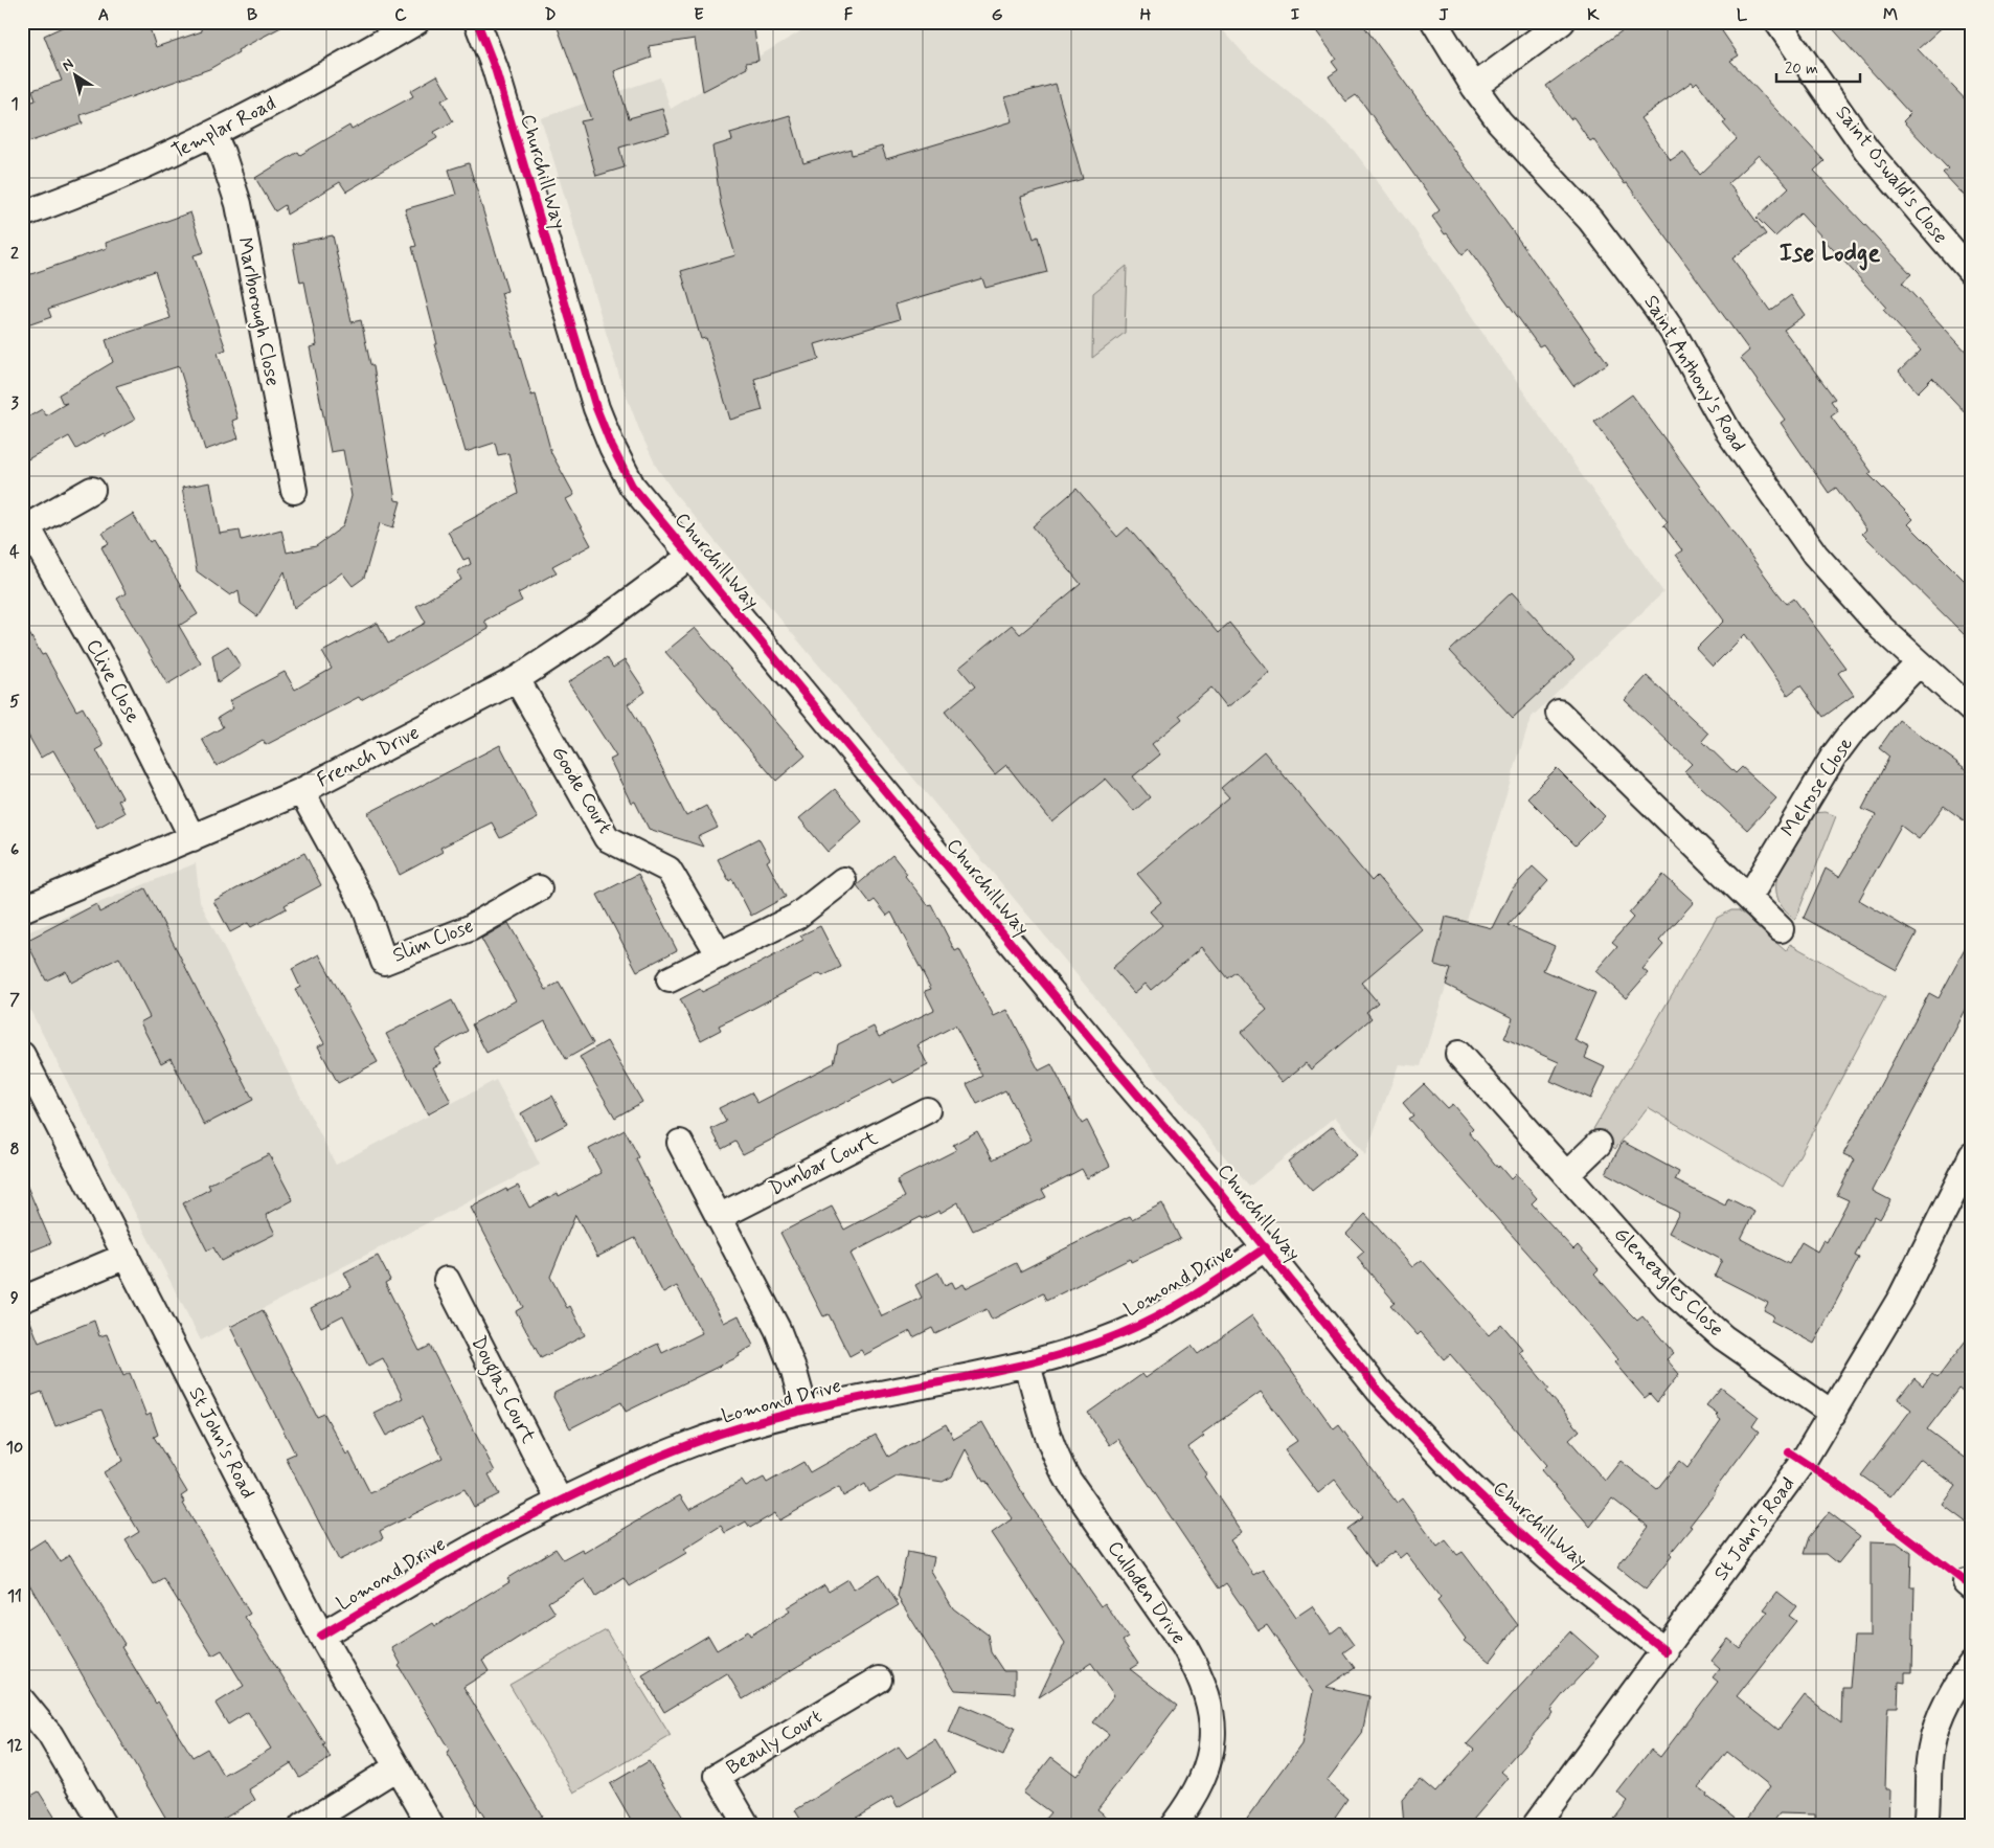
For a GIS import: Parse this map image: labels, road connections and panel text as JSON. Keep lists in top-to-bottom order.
{
  "streets": {
    "street": [
      "Templar Road",
      "Churchill Way",
      "Saint Oswald's Close",
      "Marlborough Close",
      "Saint Anthony's Road",
      "Clive Close",
      "French Drive",
      "Melrose Close",
      "Goode Court",
      "Slim Close",
      "Dunbar Court",
      "Lomond Drive",
      "Gleneagles Close",
      "Douglas Court",
      "St John's Road",
      "Culloden Drive",
      "Beauly Court"
    ]
  },
  "crossings": [
    ["Templar Road", "Marlborough Close"],
    ["Churchill Way", "French Drive"],
    ["Churchill Way", "Lomond Drive"],
    ["Churchill Way", "St John's Road"],
    ["Saint Anthony's Road", "Melrose Close"],
    ["Clive Close", "French Drive"],
    ["French Drive", "Goode Court"],
    ["French Drive", "Slim Close"],
    ["Lomond Drive", "Douglas Court"],
    ["Lomond Drive", "St John's Road"],
    ["Lomond Drive", "Culloden Drive"],
    ["Gleneagles Close", "St John's Road"]
  ],
  "districts": ["Ise Lodge"],
  "scale_bar": "20 m",
  "north": "top left",
  "grid": {
    "columns": [
      "A",
      "B",
      "C",
      "D",
      "E",
      "F",
      "G",
      "H",
      "I",
      "J",
      "K",
      "L",
      "M"
    ],
    "rows": [
      "1",
      "2",
      "3",
      "4",
      "5",
      "6",
      "7",
      "8",
      "9",
      "10",
      "11",
      "12"
    ]
  }
}
